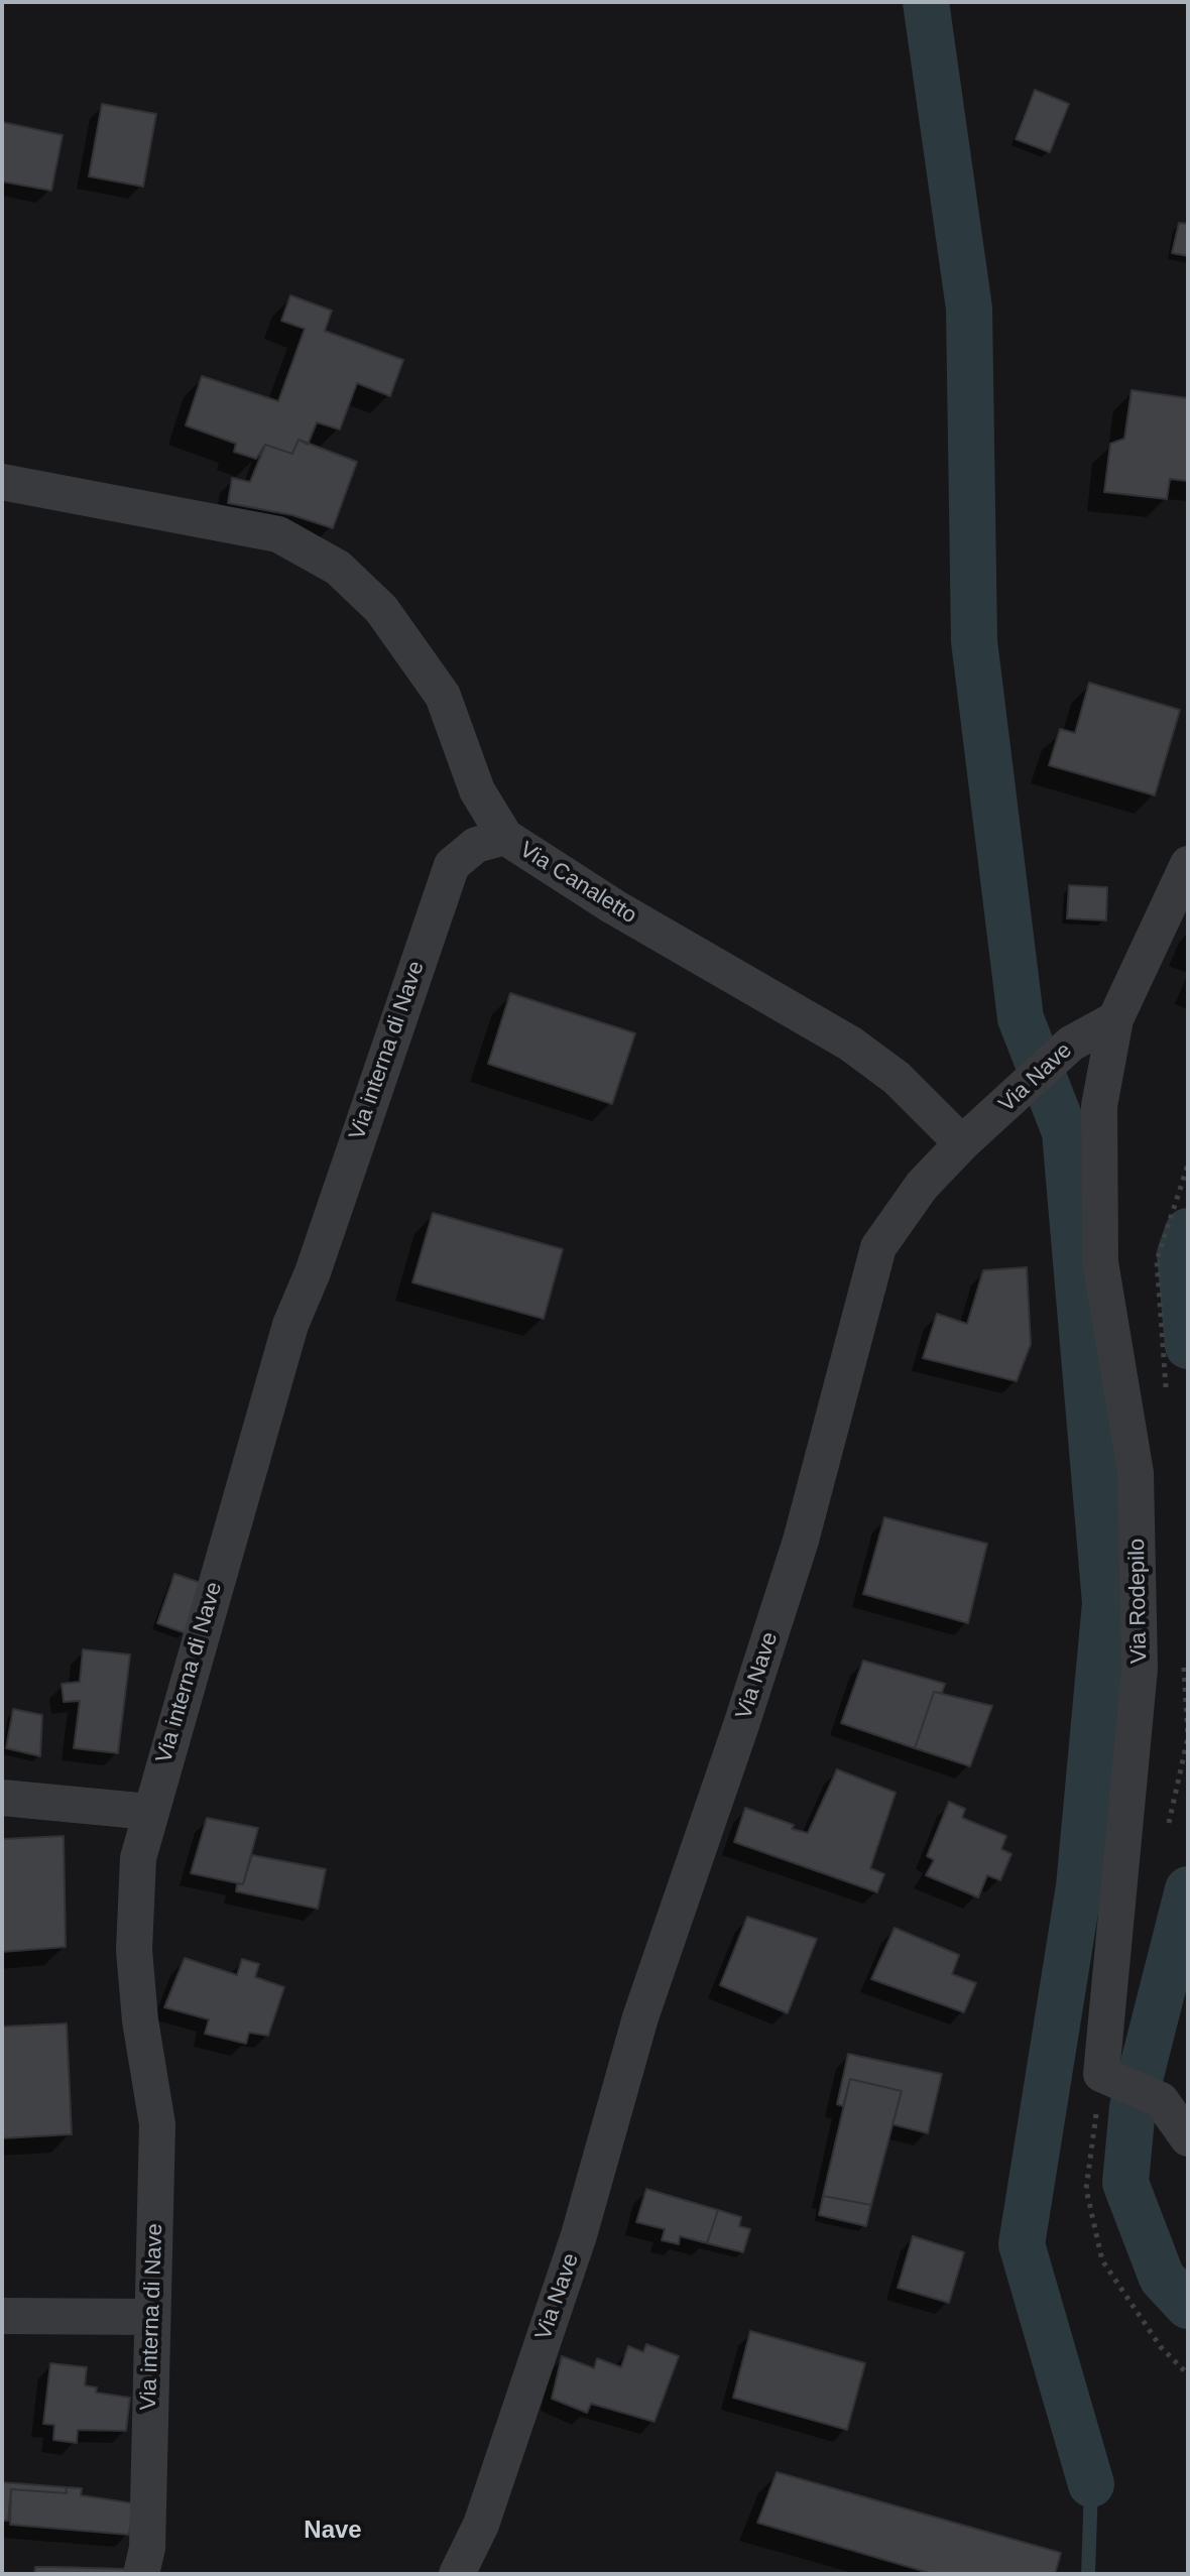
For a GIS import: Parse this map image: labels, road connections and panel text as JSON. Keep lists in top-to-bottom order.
{
  "streets": {
    "street": [
      "Via Canaletto",
      "Via interna di Nave",
      "Via Nave",
      "Via Rodepilo"
    ]
  },
  "crossings": [
    ["Via Canaletto", "Via interna di Nave"],
    ["Via Canaletto", "Via Nave"],
    ["Via Nave", "Via Rodepilo"]
  ],
  "districts": ["Nave"]
}
